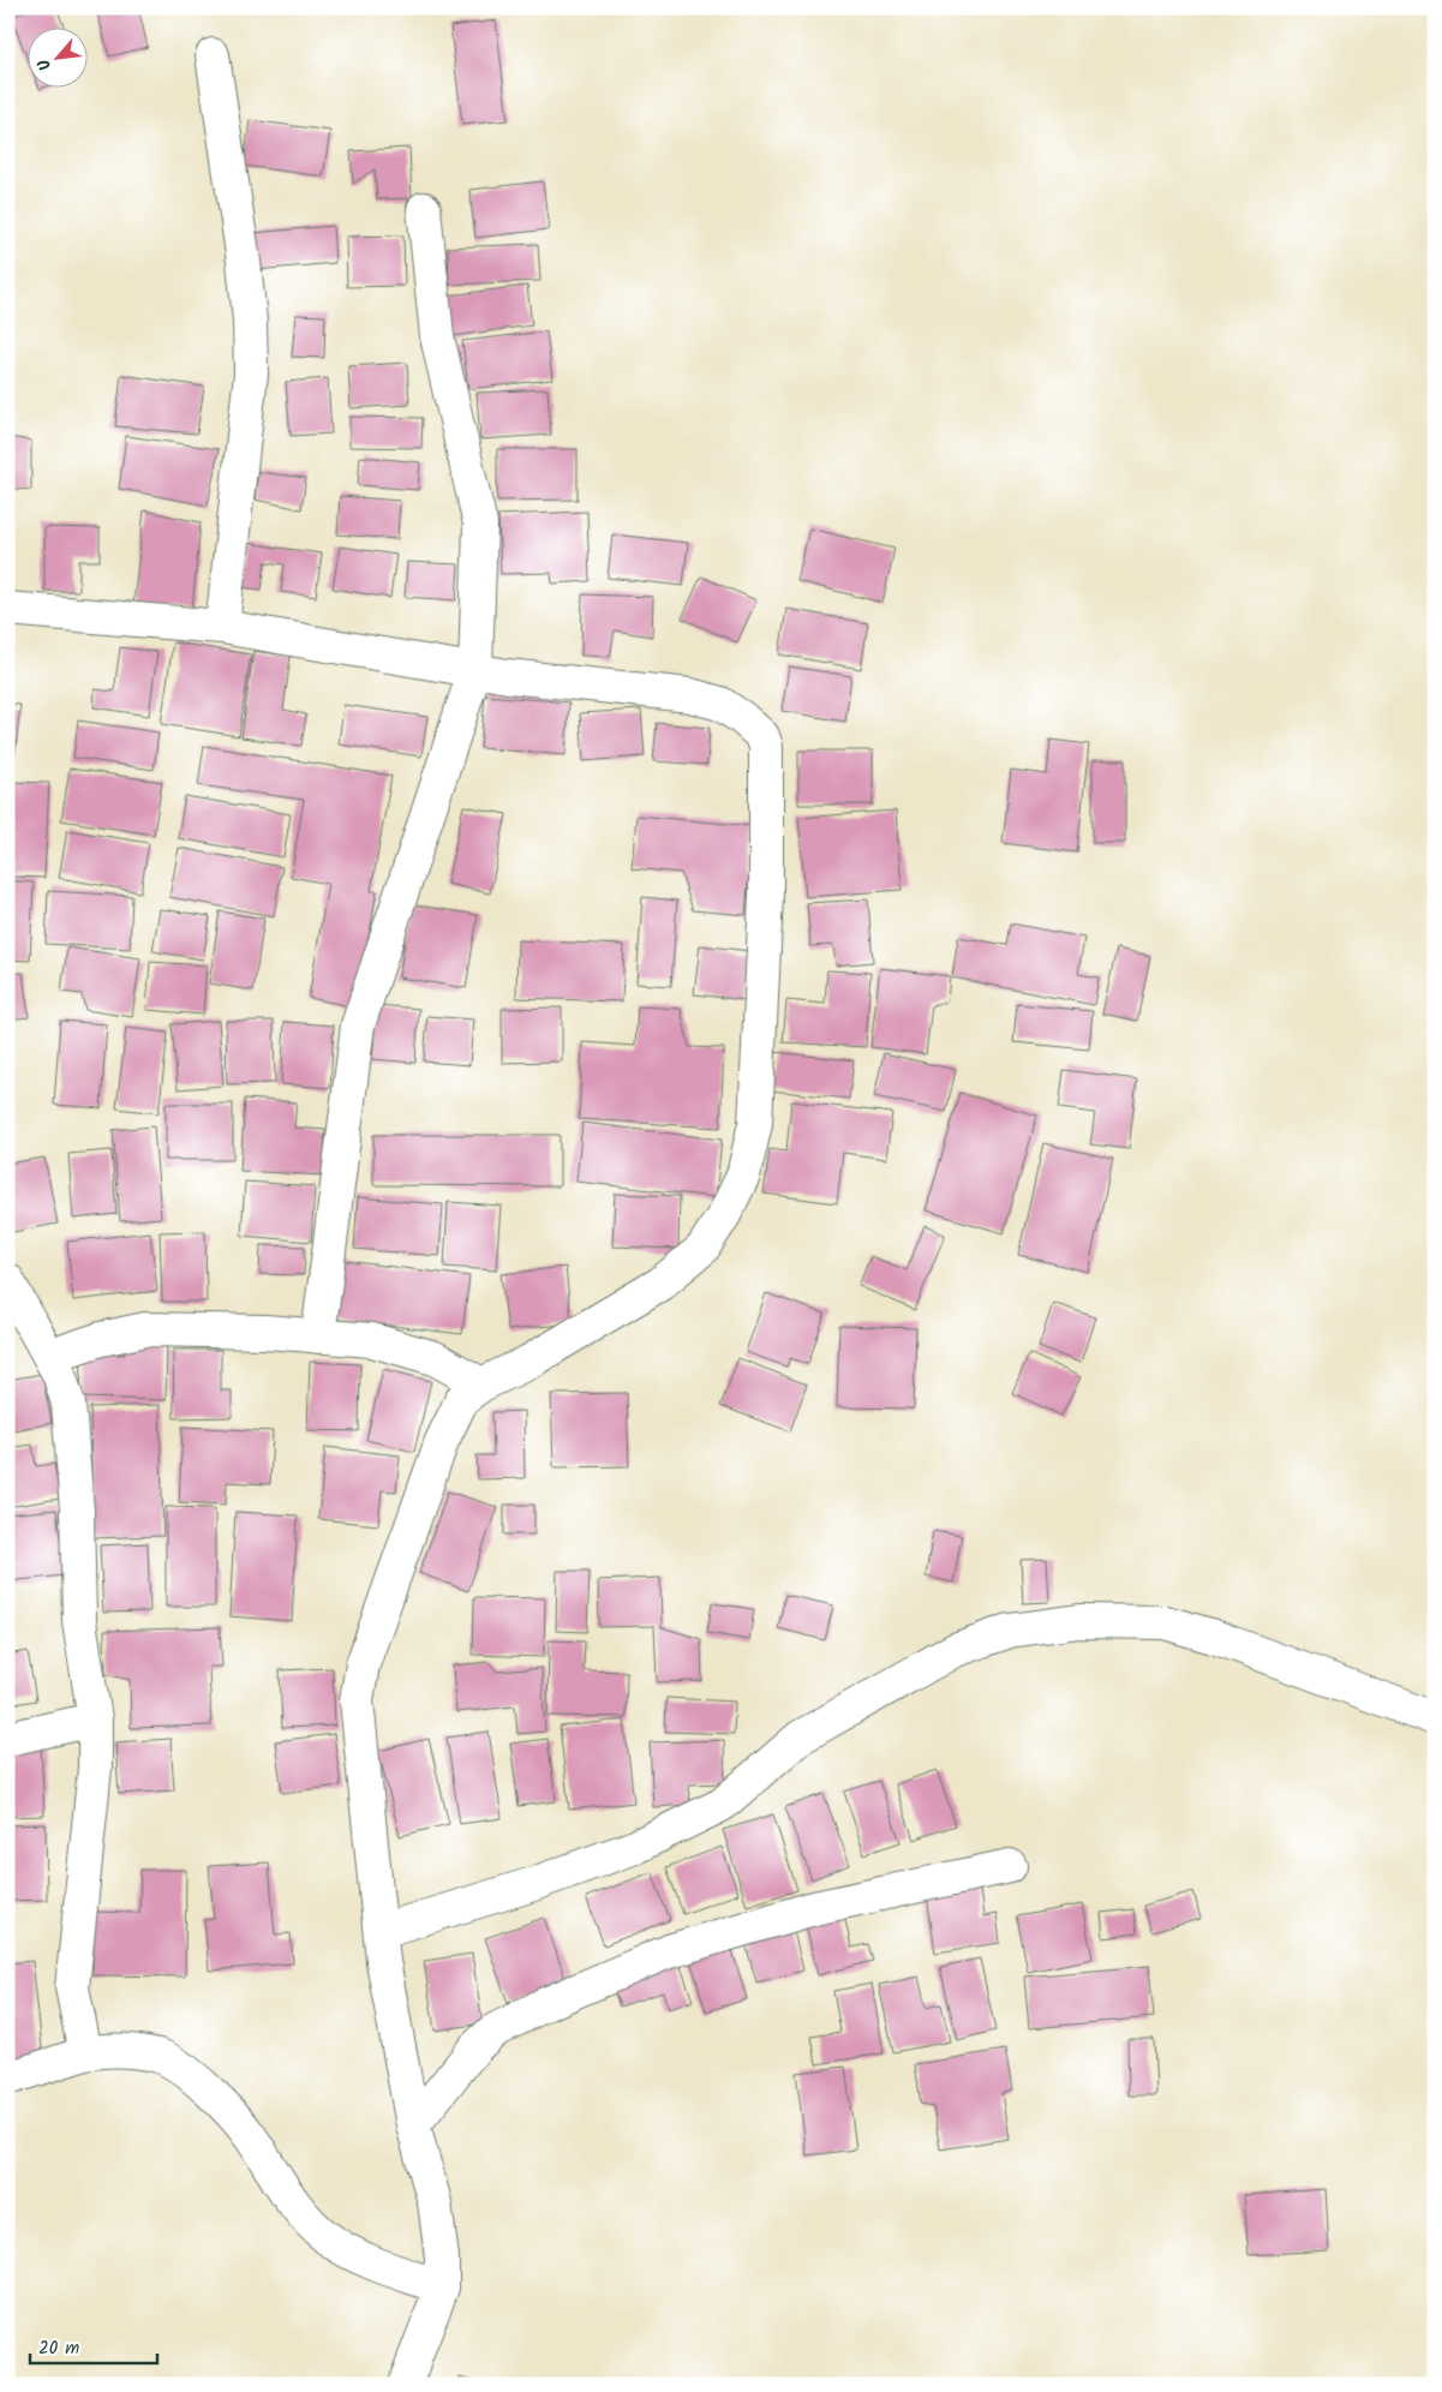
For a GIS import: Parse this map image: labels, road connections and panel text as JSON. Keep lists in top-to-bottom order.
{
  "scale_bar": "20 m",
  "north": "bottom left"
}
